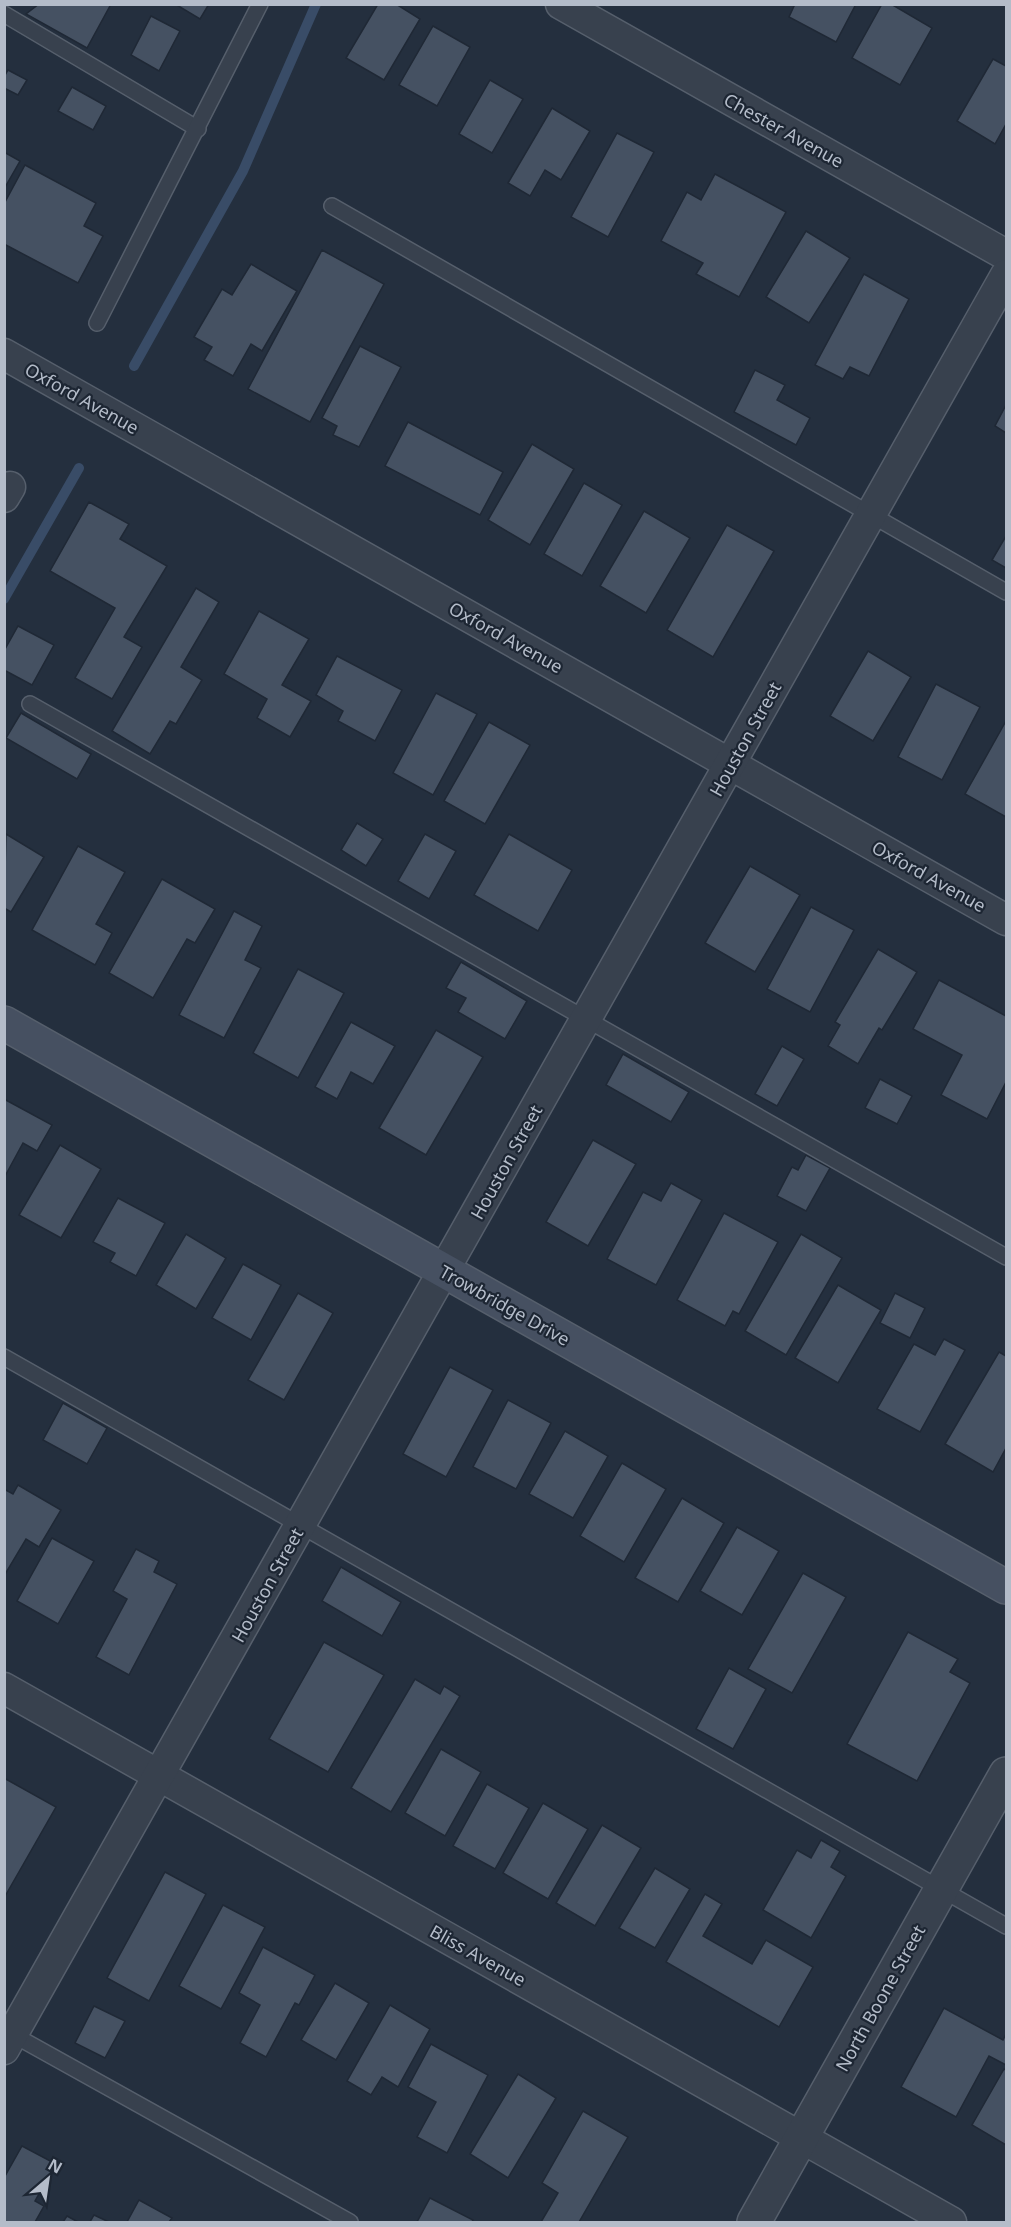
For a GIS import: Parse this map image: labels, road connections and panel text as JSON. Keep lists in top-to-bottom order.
{
  "streets": {
    "main road": ["Trowbridge Drive"],
    "street": [
      "Chester Avenue",
      "Oxford Avenue",
      "Houston Street",
      "Bliss Avenue",
      "North Boone Street"
    ]
  },
  "crossings": [
    ["Oxford Avenue", "Houston Street"],
    ["Houston Street", "Trowbridge Drive"],
    ["Houston Street", "Bliss Avenue"],
    ["Bliss Avenue", "North Boone Street"]
  ],
  "north": "top right"
}
